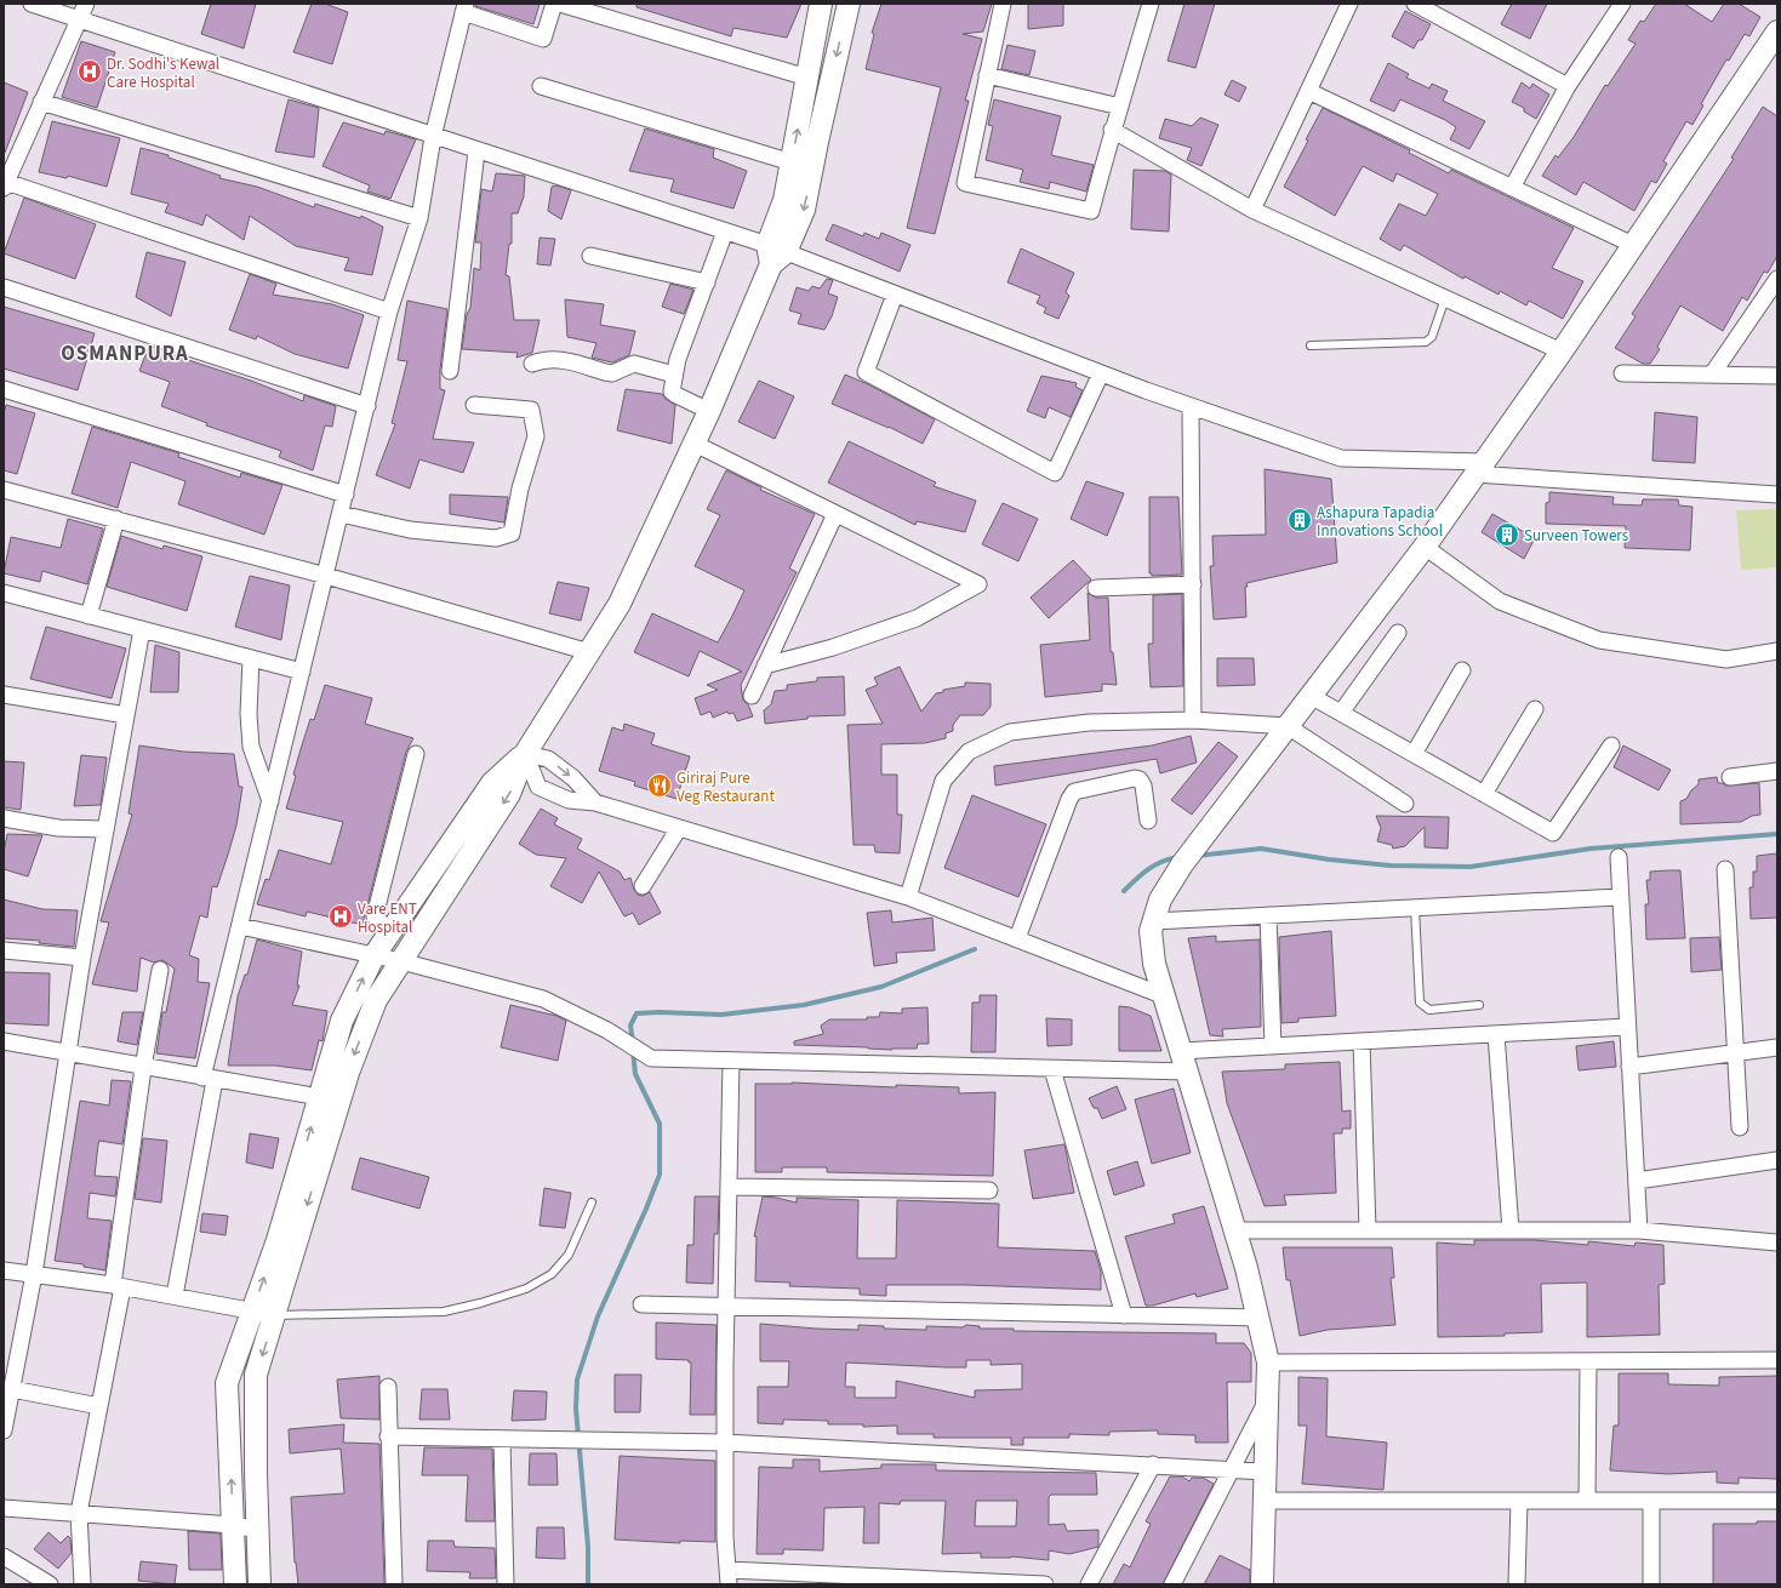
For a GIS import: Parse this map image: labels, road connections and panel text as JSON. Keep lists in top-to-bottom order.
{
  "districts": ["OSMANPURA"],
  "places": {
    "hospital": ["Dr. Sodhi's Kewal Care Hospital", "Vare ENT Hospital"],
    "building": ["Ashapura Tapadia Innovations School", "Surveen Towers"],
    "restaurant": ["Giriraj Pure Veg Restaurant"]
  }
}
